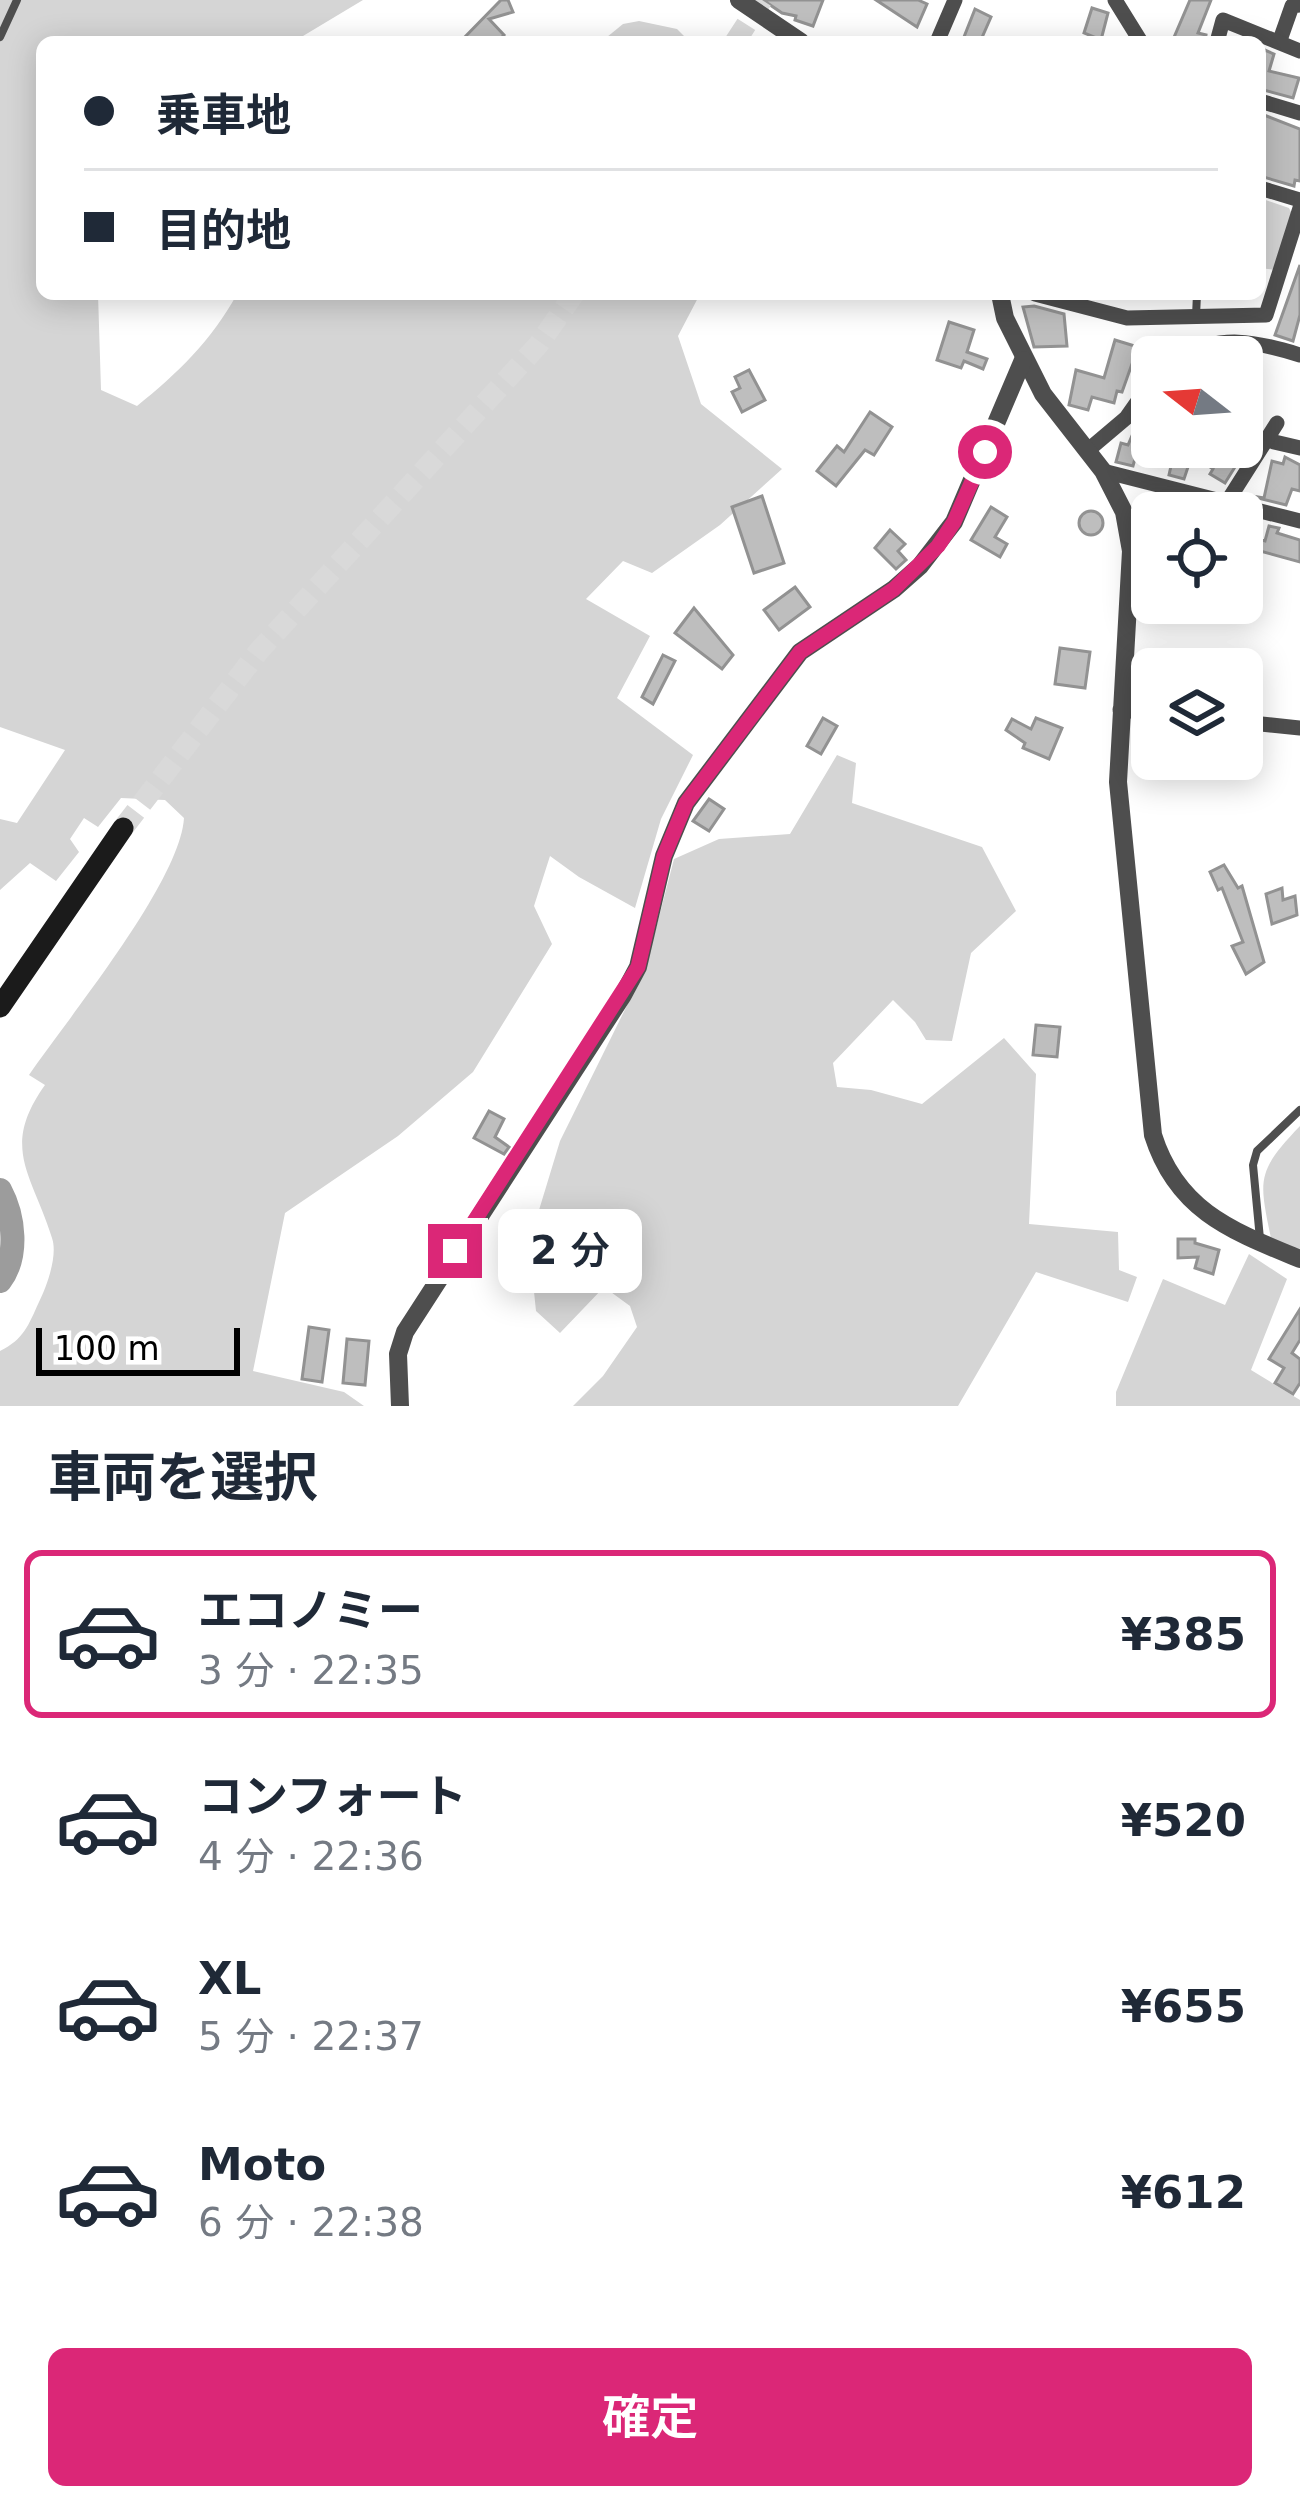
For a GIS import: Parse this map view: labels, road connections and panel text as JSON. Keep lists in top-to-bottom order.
{
  "scale_bar": "100 m",
  "north": "left",
  "page": {
    "banner": ["乗車地", "目的地"],
    "bubble": "2 分",
    "scale": "100 m",
    "heading": "車両を選択",
    "list": [
      {
        "name": "エコノミー",
        "note": "3 分 · 22:35",
        "value": "¥385"
      },
      {
        "name": "コンフォート",
        "note": "4 分 · 22:36",
        "value": "¥520"
      },
      {
        "name": "XL",
        "note": "5 分 · 22:37",
        "value": "¥655"
      },
      {
        "name": "Moto",
        "note": "6 分 · 22:38",
        "value": "¥612"
      }
    ],
    "buttons": "確定"
  }
}
